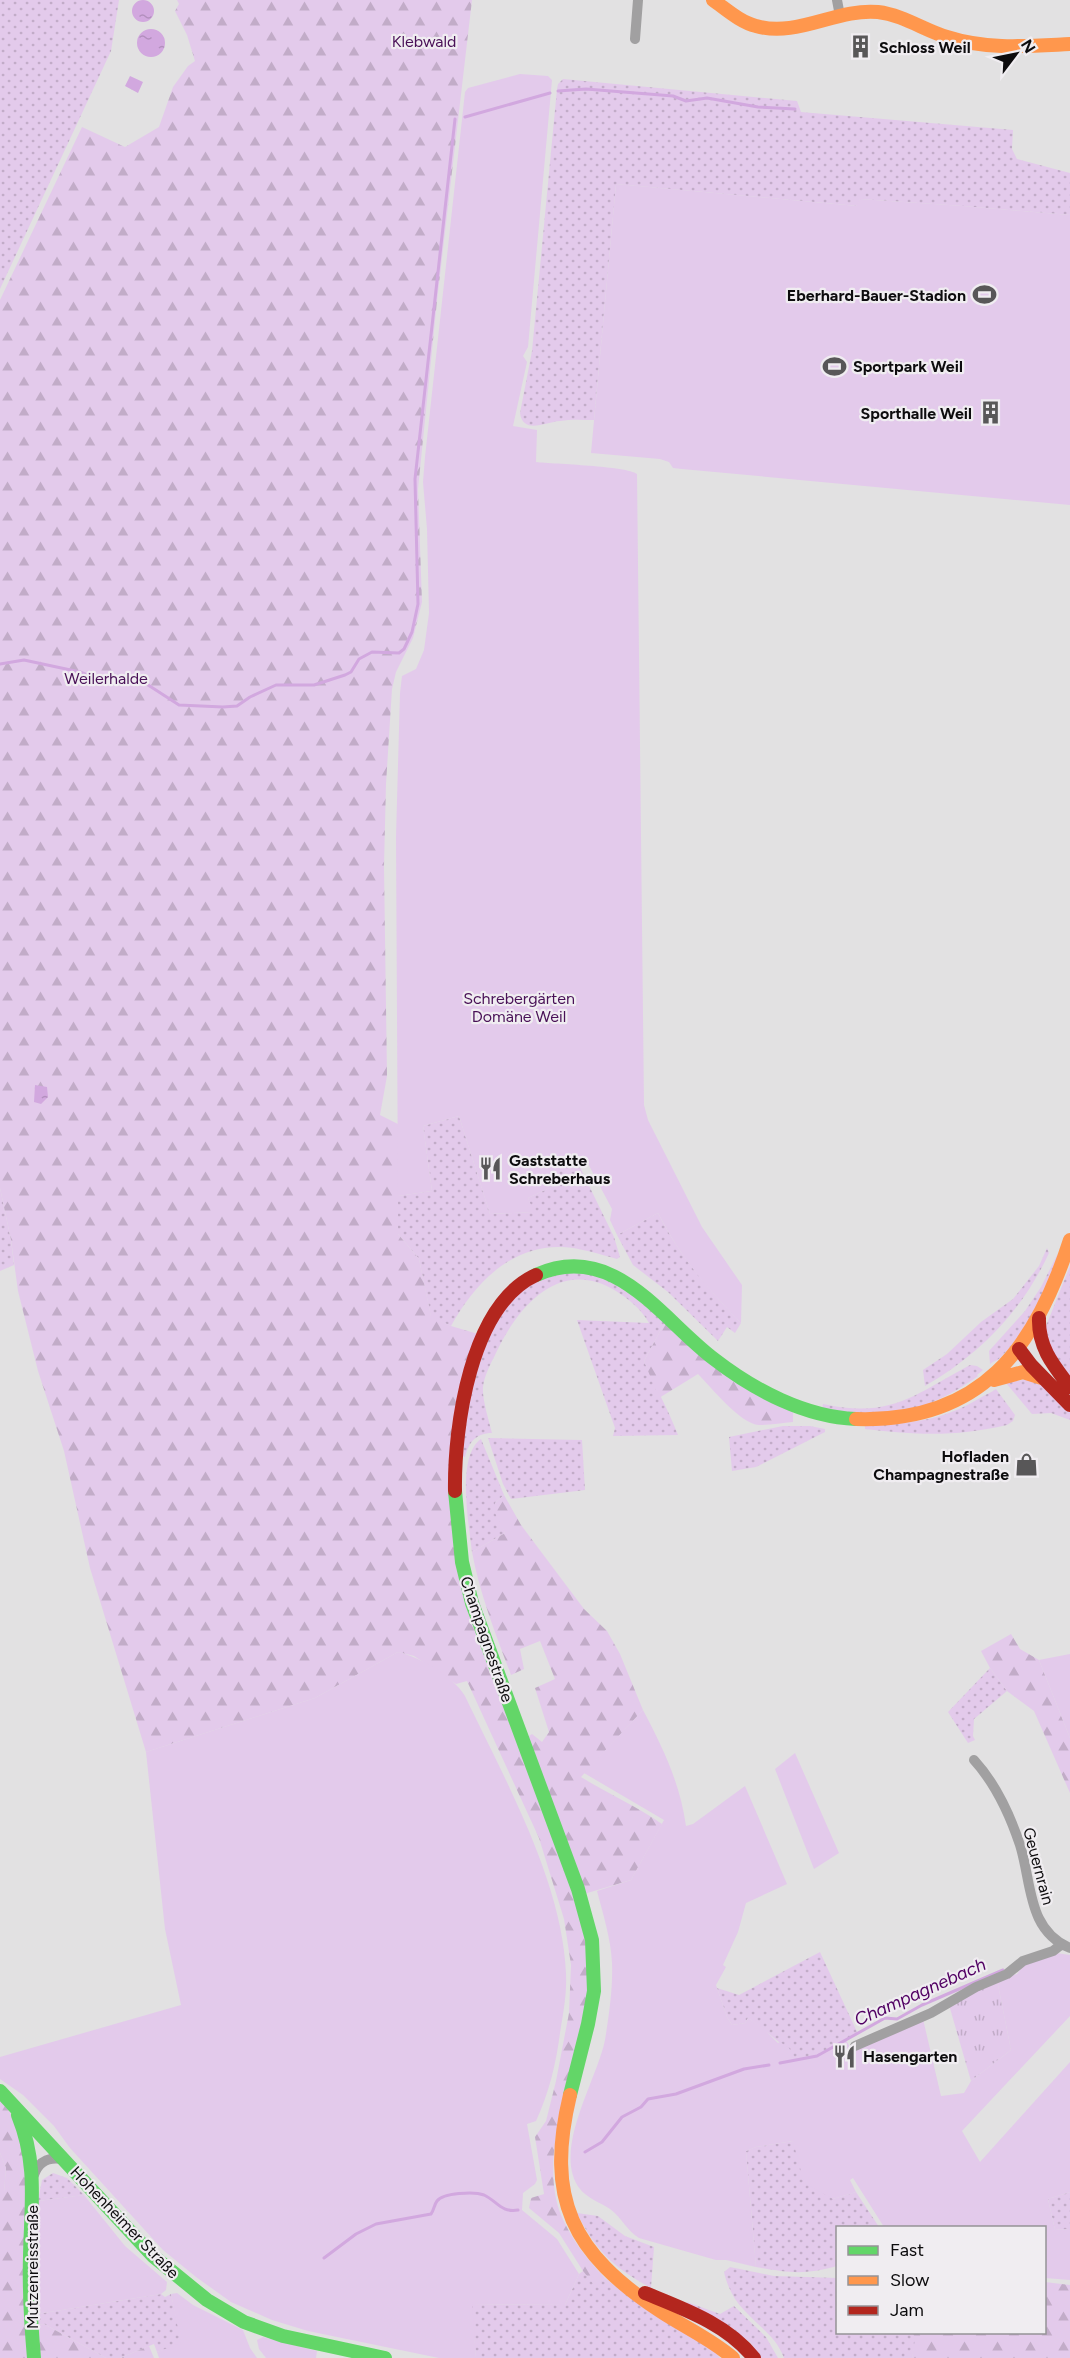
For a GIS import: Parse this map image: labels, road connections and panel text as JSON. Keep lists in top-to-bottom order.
{
  "streets": {
    "main road": ["Champagnestraße", "Hohenheimer Straße", "Mutzenreisstraße"],
    "street": ["Geuernrain"]
  },
  "crossings": [
    ["Hohenheimer Straße", "Mutzenreisstraße"]
  ],
  "water": ["Champagnebach"],
  "parks": ["Klebwald", "Weilerhalde", "Schrebergärten Domäne Weil"],
  "places": {
    "building": ["Schloss Weil", "Sporthalle Weil"],
    "sports": ["Eberhard-Bauer-Stadion", "Sportpark Weil"],
    "restaurant": ["Gaststatte Schreberhaus", "Hasengarten"],
    "shop": ["Hofladen Champagnestraße"]
  },
  "legend": ["Fast", "Slow", "Jam"],
  "north": "top right"
}
